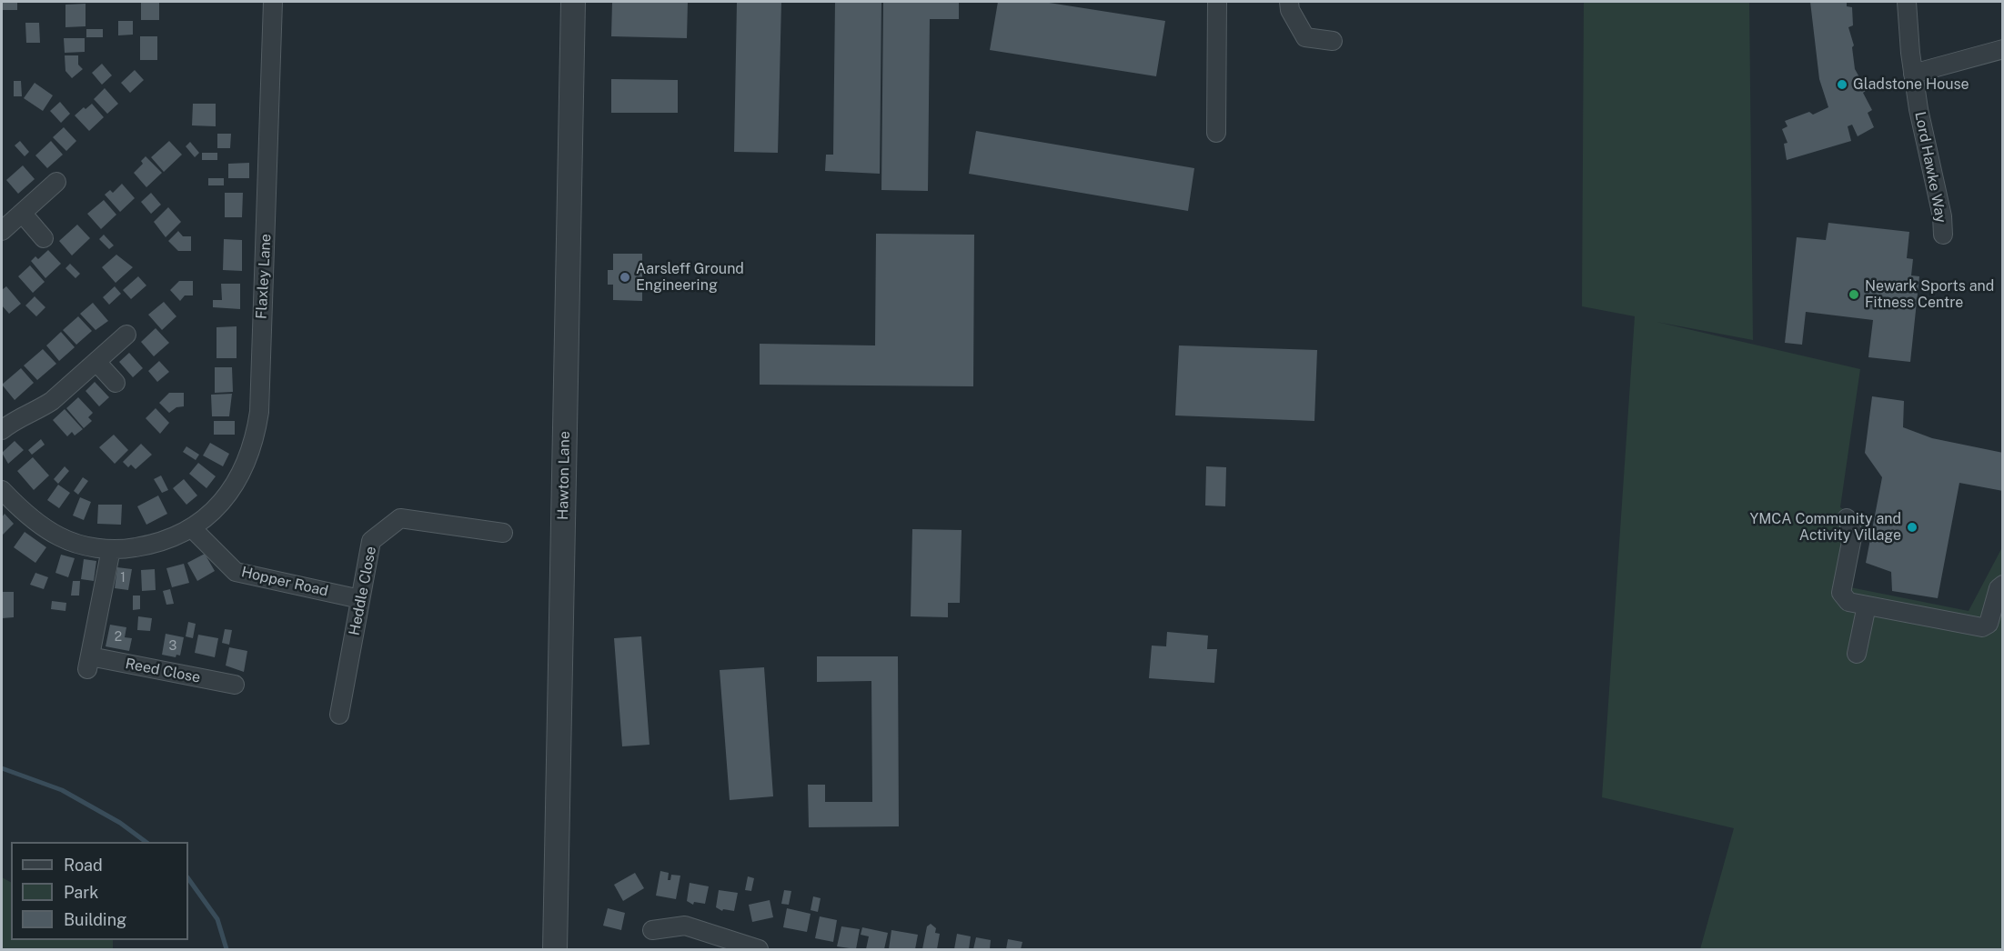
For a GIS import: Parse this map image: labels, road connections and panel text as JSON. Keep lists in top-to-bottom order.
{
  "streets": {
    "street": [
      "Lord Hawke Way",
      "Flaxley Lane",
      "Hawton Lane",
      "Hopper Road",
      "Heddle Close",
      "Reed Close"
    ]
  },
  "crossings": [
    ["Flaxley Lane", "Hopper Road"],
    ["Hopper Road", "Heddle Close"]
  ],
  "places": [
    "Gladstone House",
    "Aarsleff Ground Engineering",
    "Newark Sports and Fitness Centre",
    "YMCA Community and Activity Village"
  ],
  "house_numbers": ["1", "2", "3"],
  "legend": ["Road", "Park", "Building"]
}
